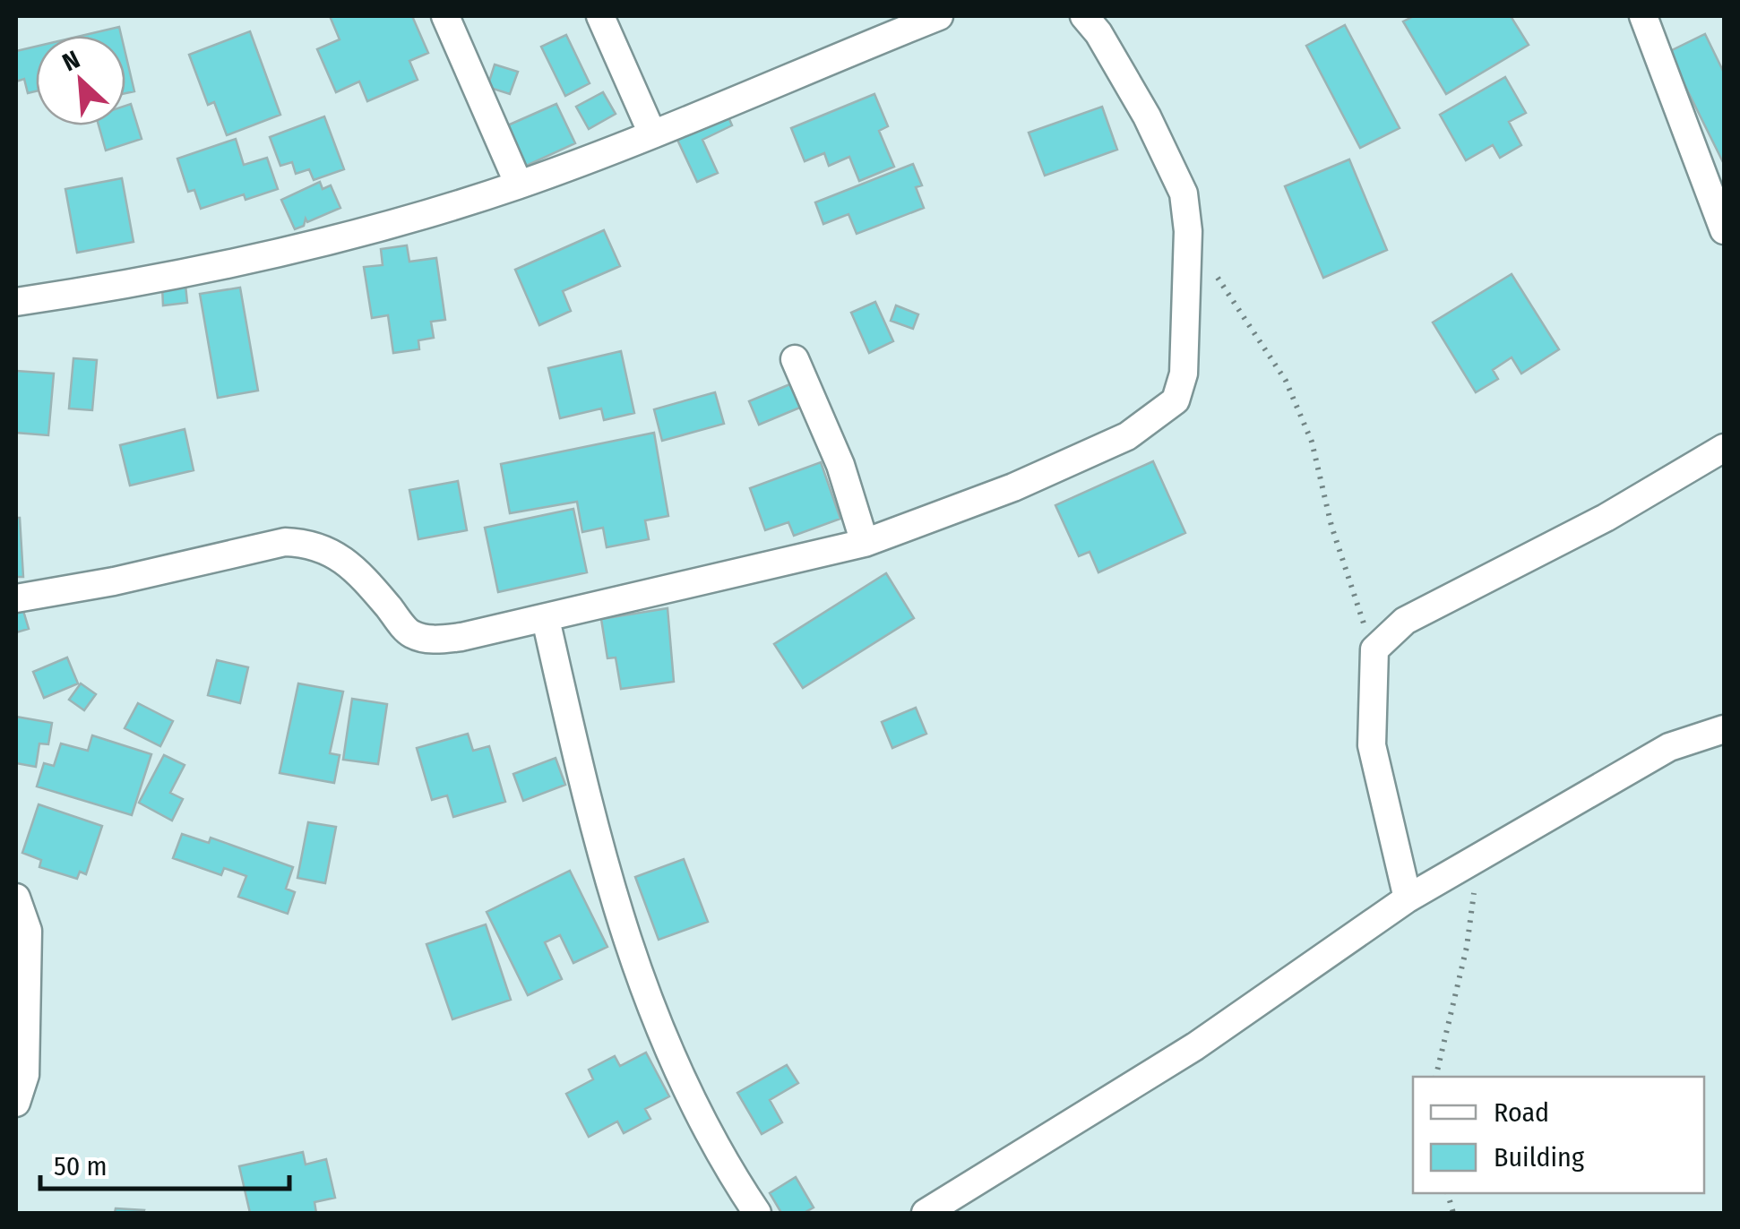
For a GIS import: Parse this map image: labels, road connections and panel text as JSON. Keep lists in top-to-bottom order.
{
  "legend": ["Road", "Building"],
  "scale_bar": "50 m",
  "north": "top left"
}
